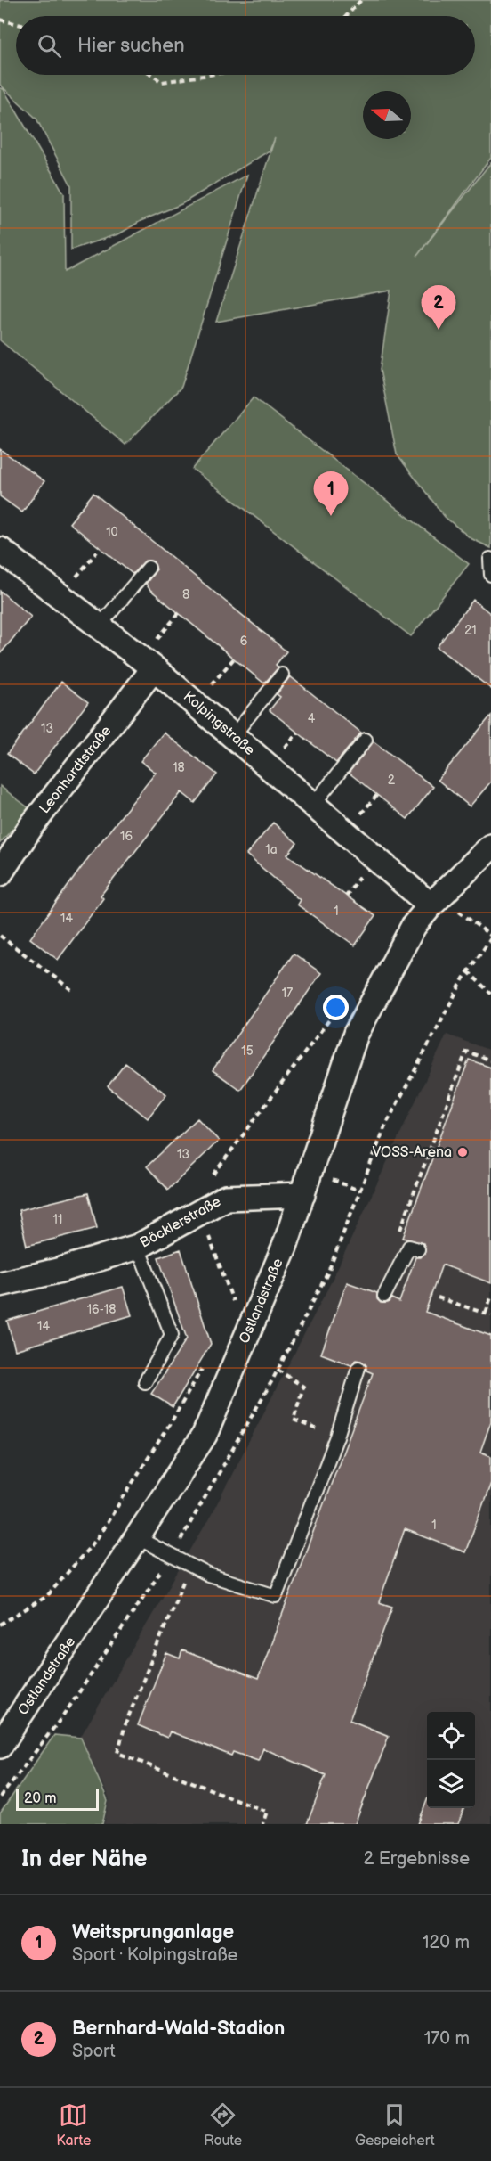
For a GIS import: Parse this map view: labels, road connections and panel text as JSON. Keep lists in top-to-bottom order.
{
  "streets": {
    "street": [
      "Kolpingstraße",
      "Leonhardtstraße",
      "Böcklerstraße",
      "Ostlandstraße"
    ]
  },
  "crossings": [
    ["Kolpingstraße", "Leonhardtstraße"],
    ["Kolpingstraße", "Ostlandstraße"],
    ["Böcklerstraße", "Ostlandstraße"]
  ],
  "places": ["VOSS-Arena"],
  "house_numbers": [
    "10",
    "8",
    "21",
    "6",
    "4",
    "13",
    "18",
    "2",
    "16",
    "1a",
    "1",
    "14",
    "17",
    "15",
    "13",
    "11",
    "16-18",
    "14",
    "1"
  ],
  "scale_bar": "20 m",
  "north": "left",
  "page": {
    "search": "Hier suchen",
    "pins": ["2", "1"],
    "scale": "20 m",
    "heading": ["In der Nähe", "2 Ergebnisse"],
    "list": [
      {
        "mark": "1",
        "name": "Weitsprunganlage",
        "note": "Sport · Kolpingstraße",
        "value": "120 m"
      },
      {
        "mark": "2",
        "name": "Bernhard-Wald-Stadion",
        "note": "Sport",
        "value": "170 m"
      }
    ],
    "nav": ["Karte", "Route", "Gespeichert"]
  }
}
